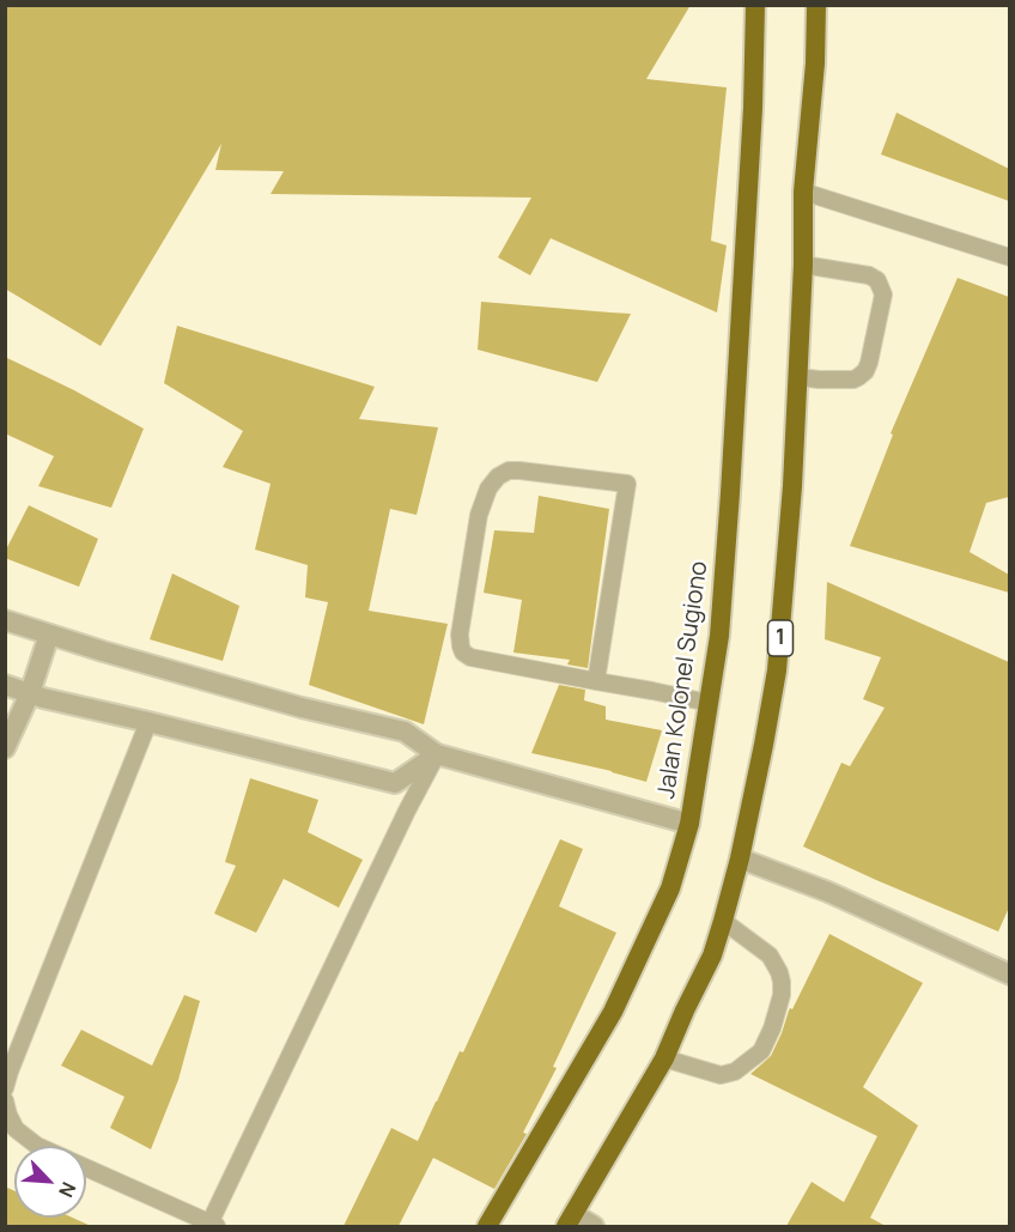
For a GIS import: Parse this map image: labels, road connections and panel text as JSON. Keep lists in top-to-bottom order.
{
  "streets": {
    "highway": ["1", "Jalan Kolonel Sugiono"]
  },
  "north": "bottom right"
}
